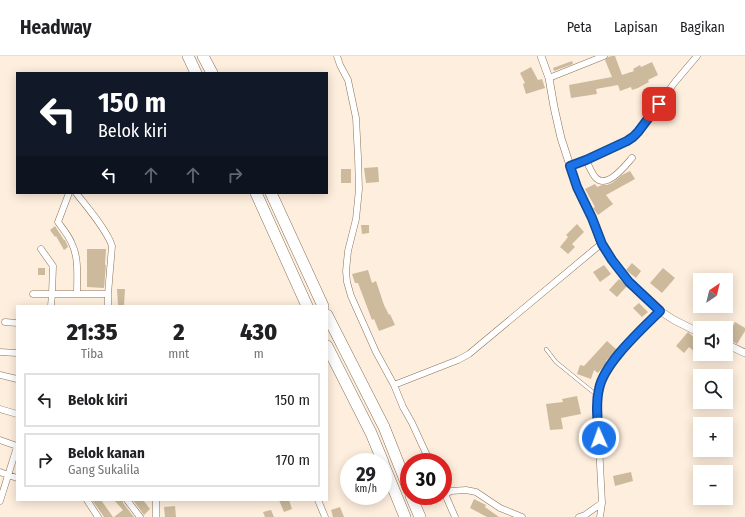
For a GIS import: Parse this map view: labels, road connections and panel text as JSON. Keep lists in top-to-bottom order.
{
  "north": "top right",
  "page": {
    "header": "Headway",
    "nav": ["Peta", "Lapisan", "Bagikan"],
    "turn": ["150 m", "Belok kiri"],
    "map_buttons": ["+", "−"],
    "eta": [
      "21:35",
      "Tiba",
      "2",
      "mnt",
      "430",
      "m"
    ],
    "list": [
      {
        "name": "Belok kiri",
        "value": "150 m"
      },
      {
        "name": "Belok kanan",
        "note": "Gang Sukalila",
        "value": "170 m"
      }
    ],
    "speed": "29 km/h",
    "limit": "30"
  }
}
